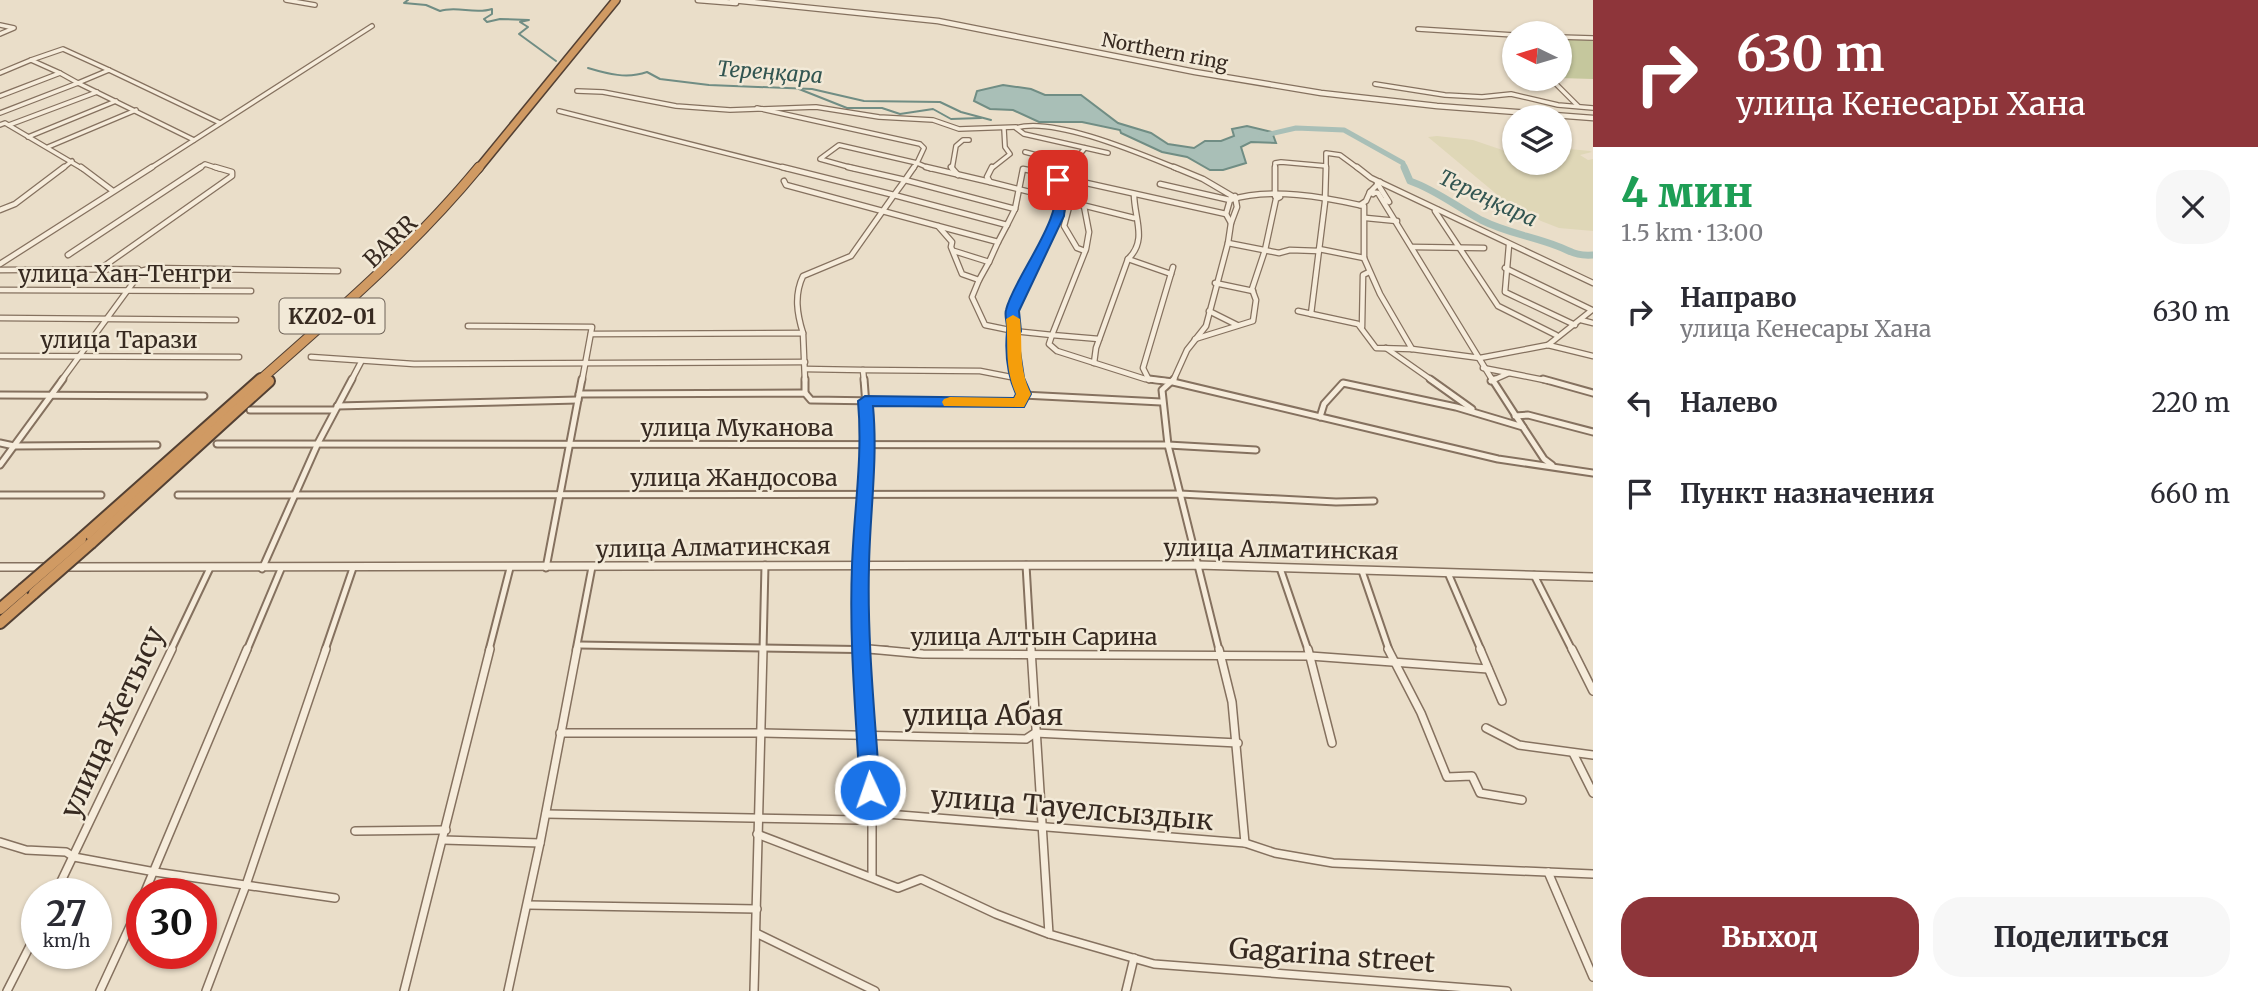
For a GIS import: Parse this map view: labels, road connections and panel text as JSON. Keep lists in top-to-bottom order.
{
  "streets": {
    "highway": ["BARR", "KZ02-01"],
    "street": [
      "Northern ring",
      "улица Хан-Тенгри",
      "улица Тарази",
      "улица Муканова",
      "улица Жандосова",
      "улица Алматинская",
      "улица Алтын Сарина",
      "улица Абая",
      "улица Жетысу",
      "улица Тауелсыздык",
      "Gagarina street"
    ]
  },
  "crossings": [
    ["улица Алматинская", "улица Жетысу"]
  ],
  "water": ["Тереңқара"],
  "north": "left",
  "page": {
    "turn": ["630 m", "улица Кенесары Хана"],
    "heading": ["4 мин", "1.5 km · 13:00"],
    "list": [
      {
        "name": "Направо",
        "note": "улица Кенесары Хана",
        "value": "630 m"
      },
      {
        "name": "Налево",
        "value": "220 m"
      },
      {
        "name": "Пункт назначения",
        "value": "660 m"
      }
    ],
    "speed": "27 km/h",
    "limit": "30",
    "buttons": ["Выход", "Поделиться"]
  }
}
